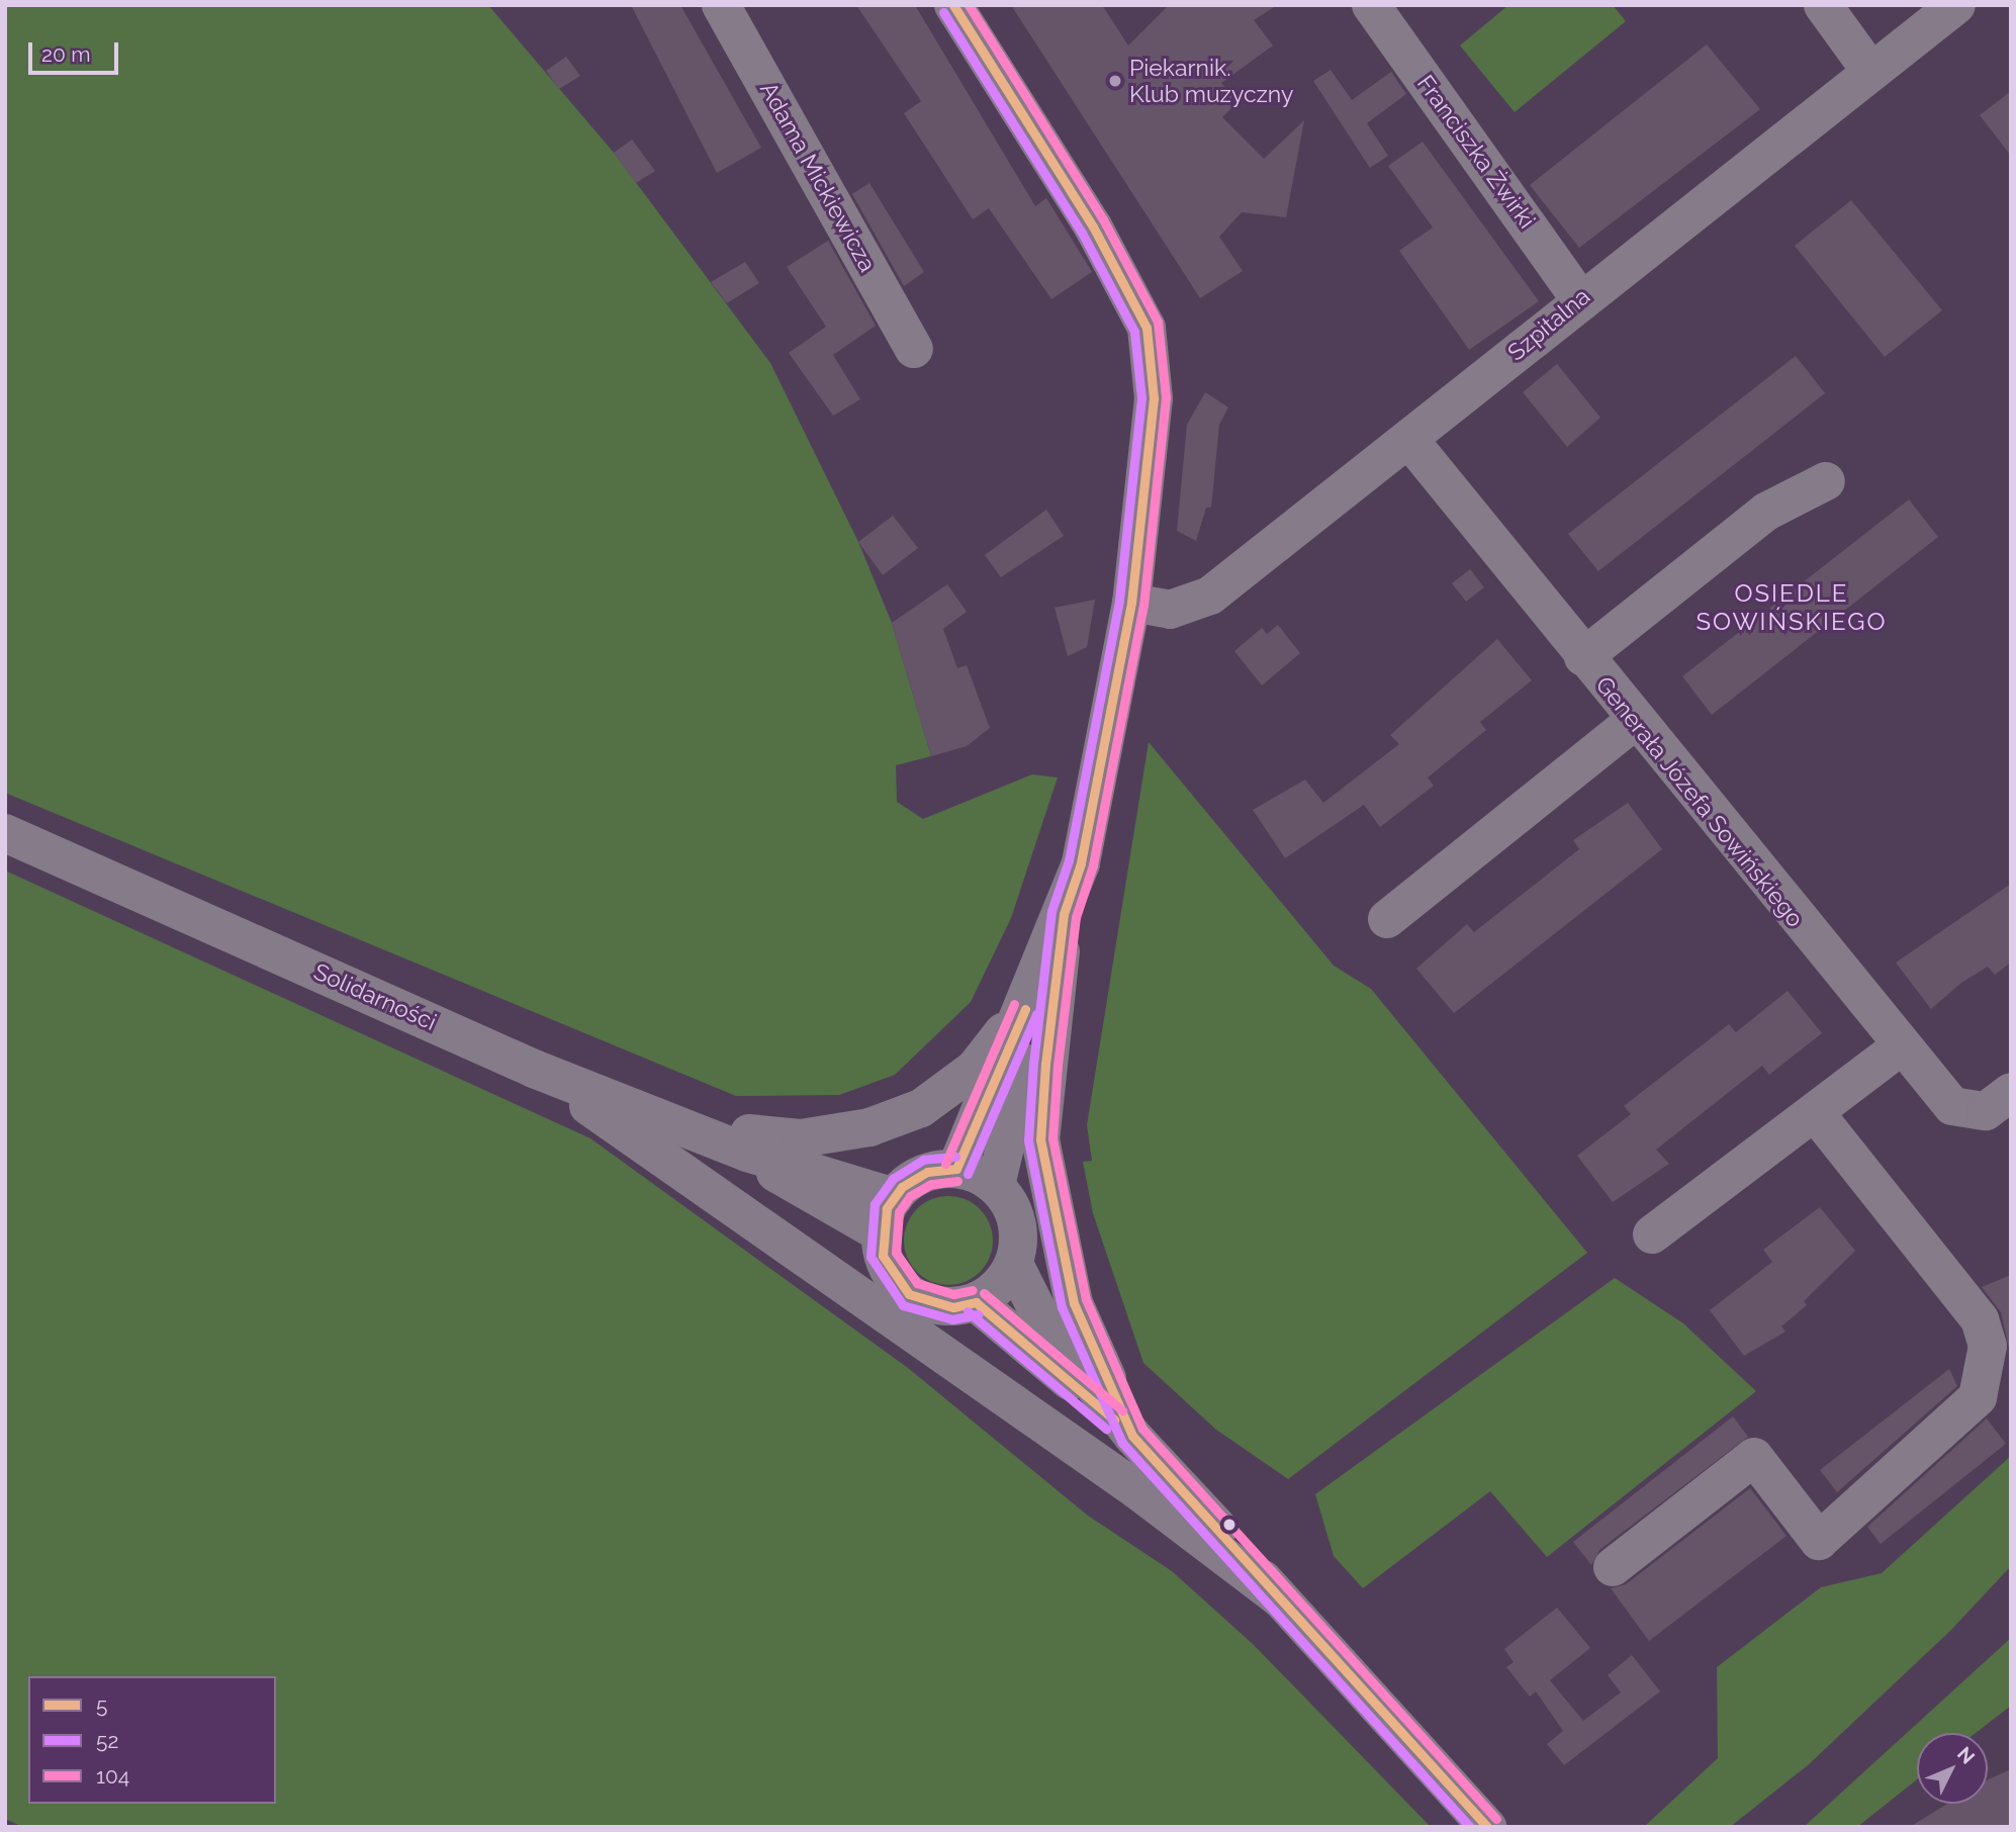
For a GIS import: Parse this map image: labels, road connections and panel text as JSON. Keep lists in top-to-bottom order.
{
  "streets": {
    "street": [
      "Franciszka Żwirki",
      "Adama Mickiewicza",
      "Szpitalna",
      "Generała Józefa Sowińskiego",
      "Solidarności"
    ]
  },
  "crossings": [
    ["Franciszka Żwirki", "Szpitalna"],
    ["Szpitalna", "Generała Józefa Sowińskiego"]
  ],
  "districts": ["OSIEDLE SOWIŃSKIEGO"],
  "places": ["Piekarnik. Klub muzyczny"],
  "lines": ["transit line 5", "transit line 104", "transit line 52"],
  "legend": ["5", "52", "104"],
  "scale_bar": "20 m",
  "north": "top right"
}
